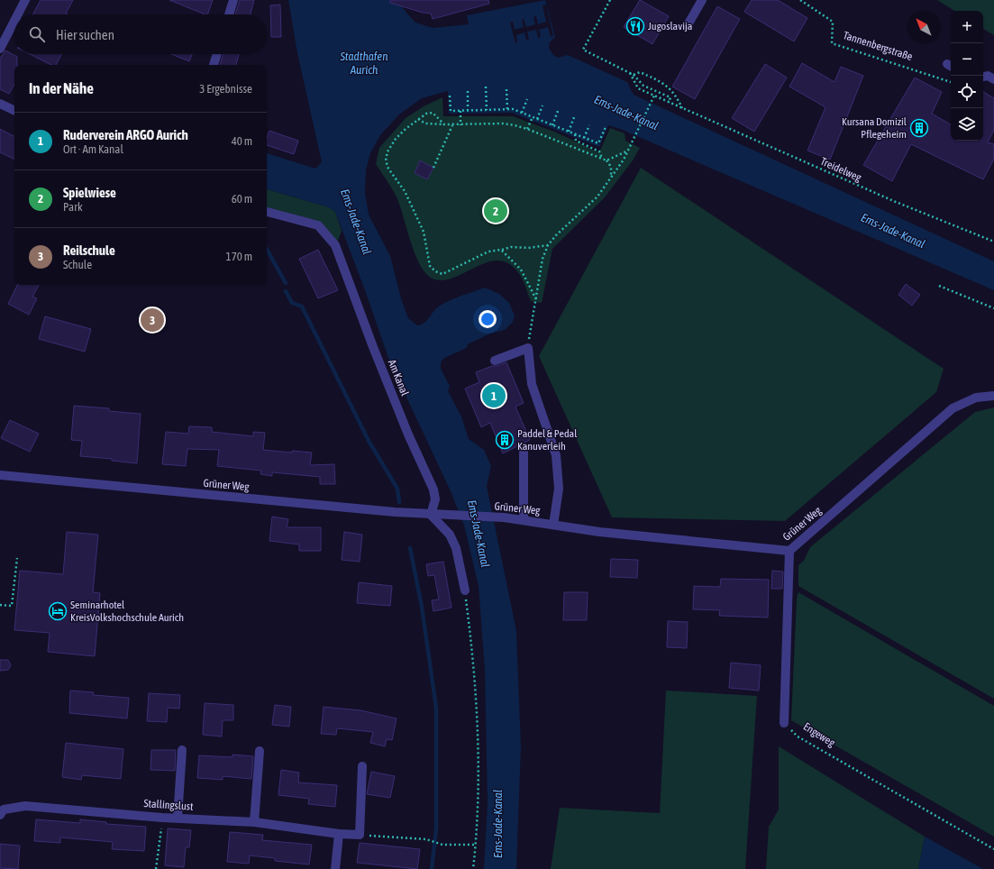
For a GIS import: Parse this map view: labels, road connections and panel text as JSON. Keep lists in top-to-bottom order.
{
  "streets": {
    "street": ["Am Kanal", "Grüner Weg", "Stallingslust"],
    "path": ["Tannenbergstraße", "Treidelweg", "Engeweg"]
  },
  "crossings": [
    ["Am Kanal", "Grüner Weg"]
  ],
  "water": ["Stadthafen Aurich", "Ems-Jade-Kanal"],
  "places": {
    "restaurant": ["Jugoslavija"],
    "building": ["Kursana Domizil Pflegeheim", "Paddel & Pedal Kanuverleih"],
    "hotel": ["Seminarhotel KreisVolkshochschule Aurich"]
  },
  "north": "top left",
  "page": {
    "map_buttons": ["+", "−"],
    "search": "Hier suchen",
    "heading": ["In der Nähe", "3 Ergebnisse"],
    "list": [
      {
        "mark": "1",
        "name": "Ruderverein ARGO Aurich",
        "note": "Ort · Am Kanal",
        "value": "40 m"
      },
      {
        "mark": "2",
        "name": "Spielwiese",
        "note": "Park",
        "value": "60 m"
      },
      {
        "mark": "3",
        "name": "Reilschule",
        "note": "Schule",
        "value": "170 m"
      }
    ],
    "pins": ["2", "3", "1"]
  }
}
